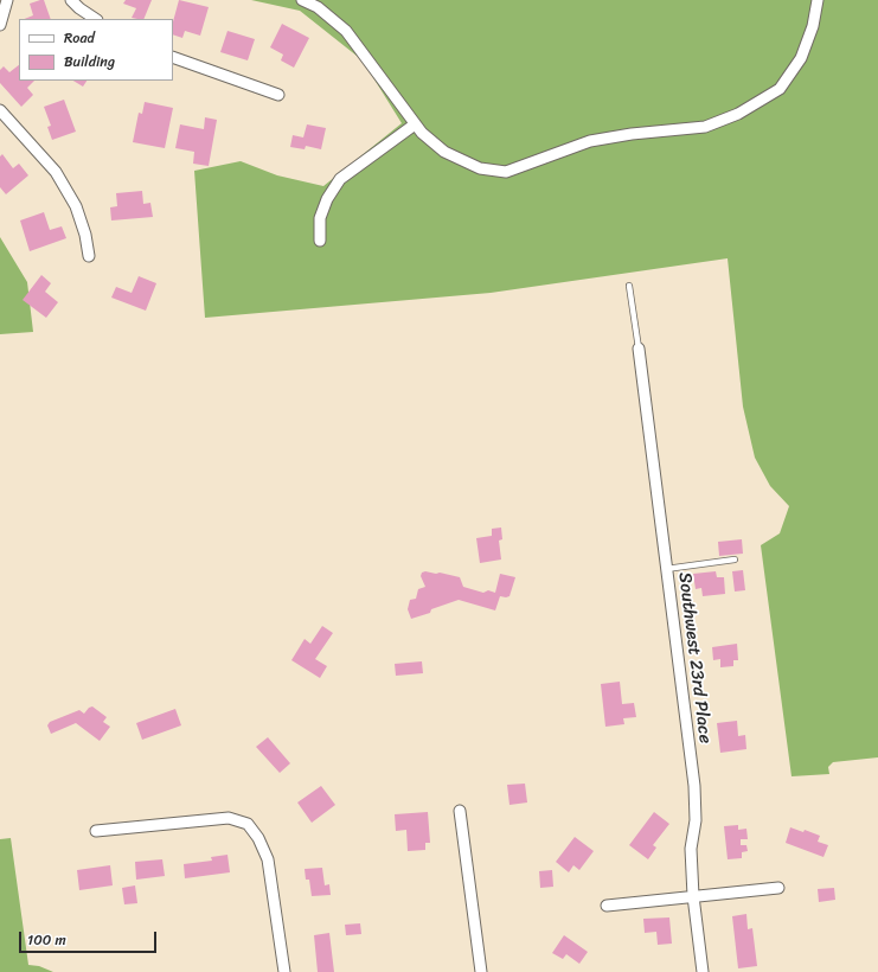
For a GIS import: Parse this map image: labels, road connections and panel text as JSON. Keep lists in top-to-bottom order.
{
  "streets": {
    "street": ["Southwest 23rd Place"]
  },
  "legend": ["Road", "Building"],
  "scale_bar": "100 m"
}
